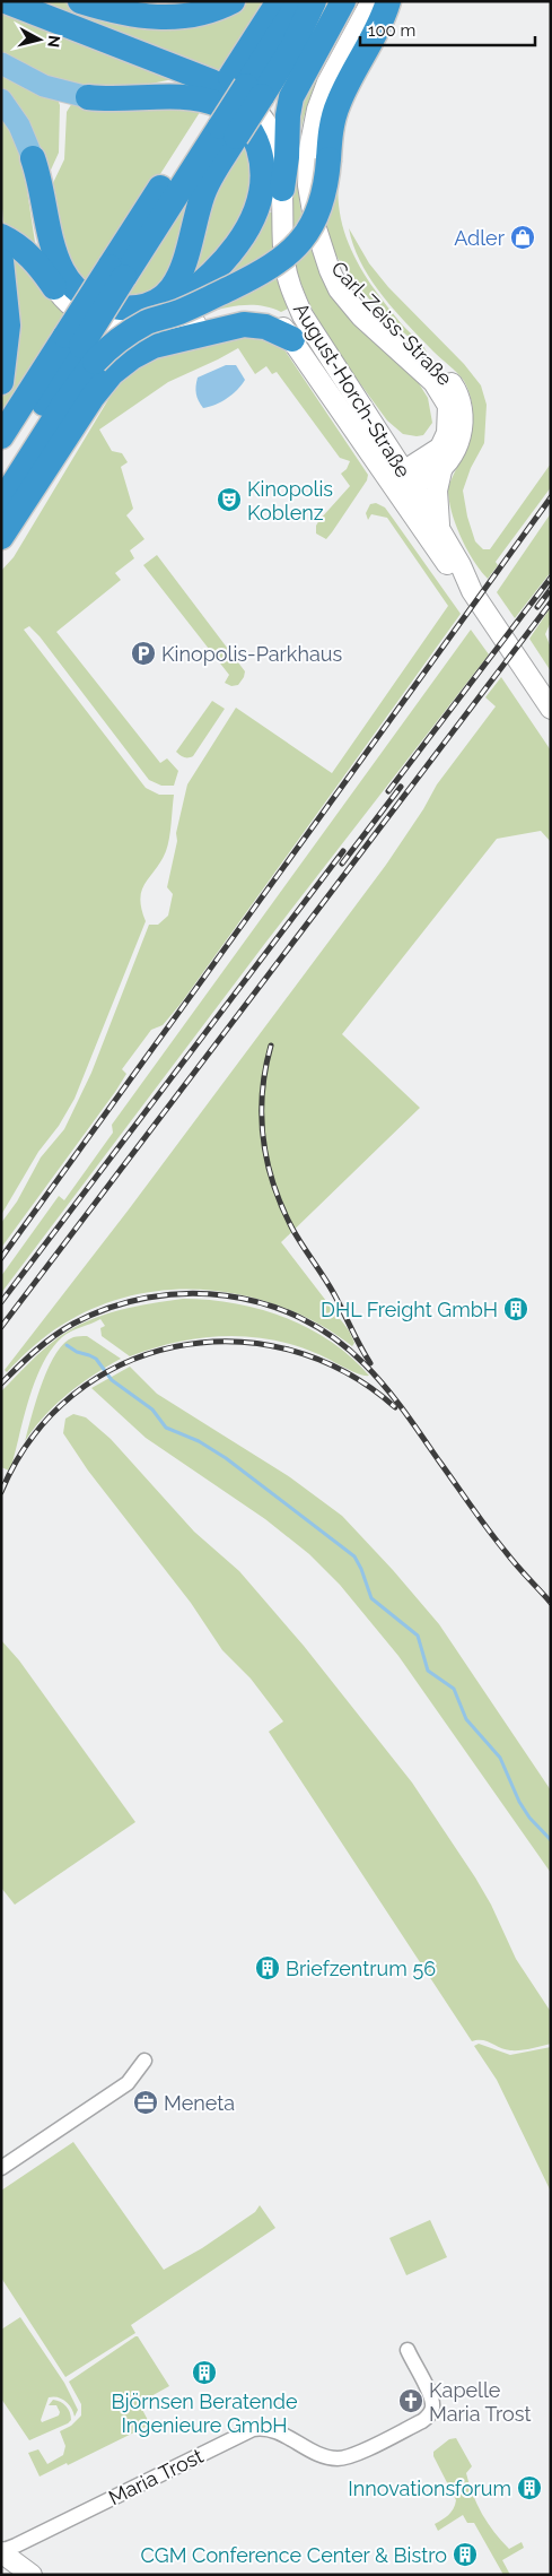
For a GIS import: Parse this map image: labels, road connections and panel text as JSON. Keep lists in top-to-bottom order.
{
  "streets": {
    "main road": ["Carl-Zeiss-Straße", "August-Horch-Straße"],
    "street": ["Maria Trost"]
  },
  "crossings": [
    ["Carl-Zeiss-Straße", "August-Horch-Straße"]
  ],
  "places": {
    "shop": ["Adler"],
    "theatre": ["Kinopolis Koblenz"],
    "parking": ["Kinopolis-Parkhaus"],
    "building": [
      "DHL Freight GmbH",
      "Briefzentrum 56",
      "Björnsen Beratende Ingenieure GmbH",
      "Innovationsforum",
      "CGM Conference Center & Bistro"
    ],
    "office": ["Meneta"],
    "church": ["Kapelle Maria Trost"]
  },
  "scale_bar": "100 m",
  "north": "right"
}
